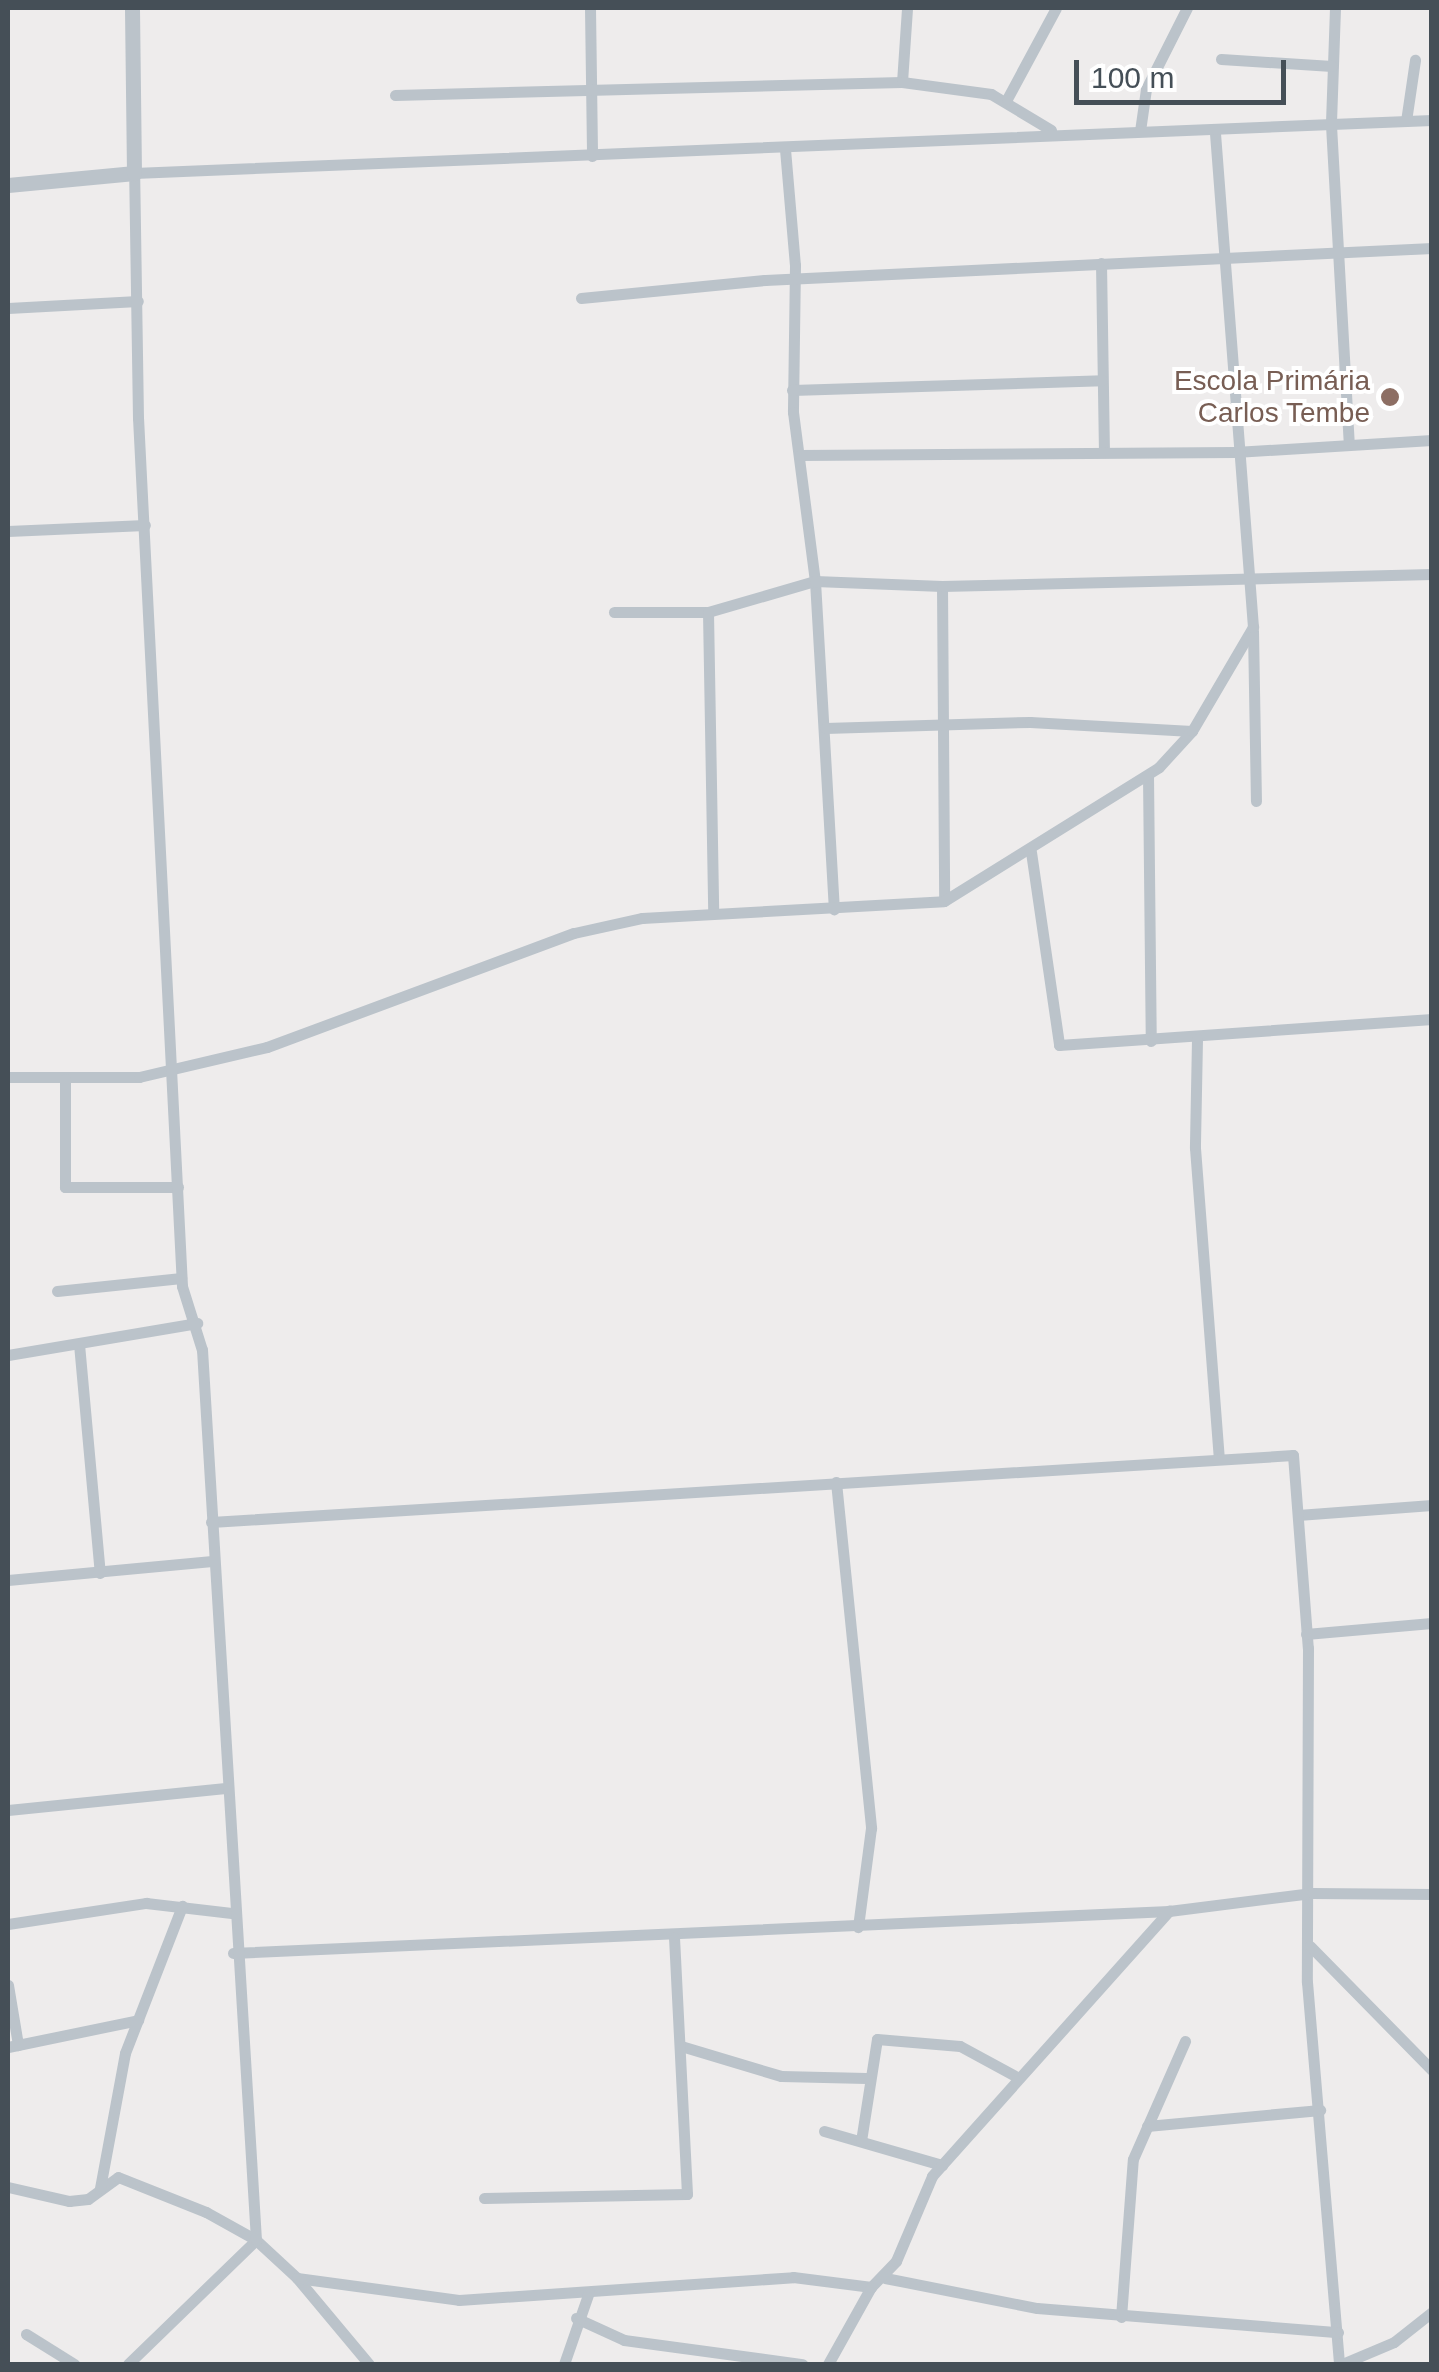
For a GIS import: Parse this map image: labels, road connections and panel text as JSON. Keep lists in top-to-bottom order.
{
  "places": ["Escola Primária Carlos Tembe"],
  "scale_bar": "100 m"
}
